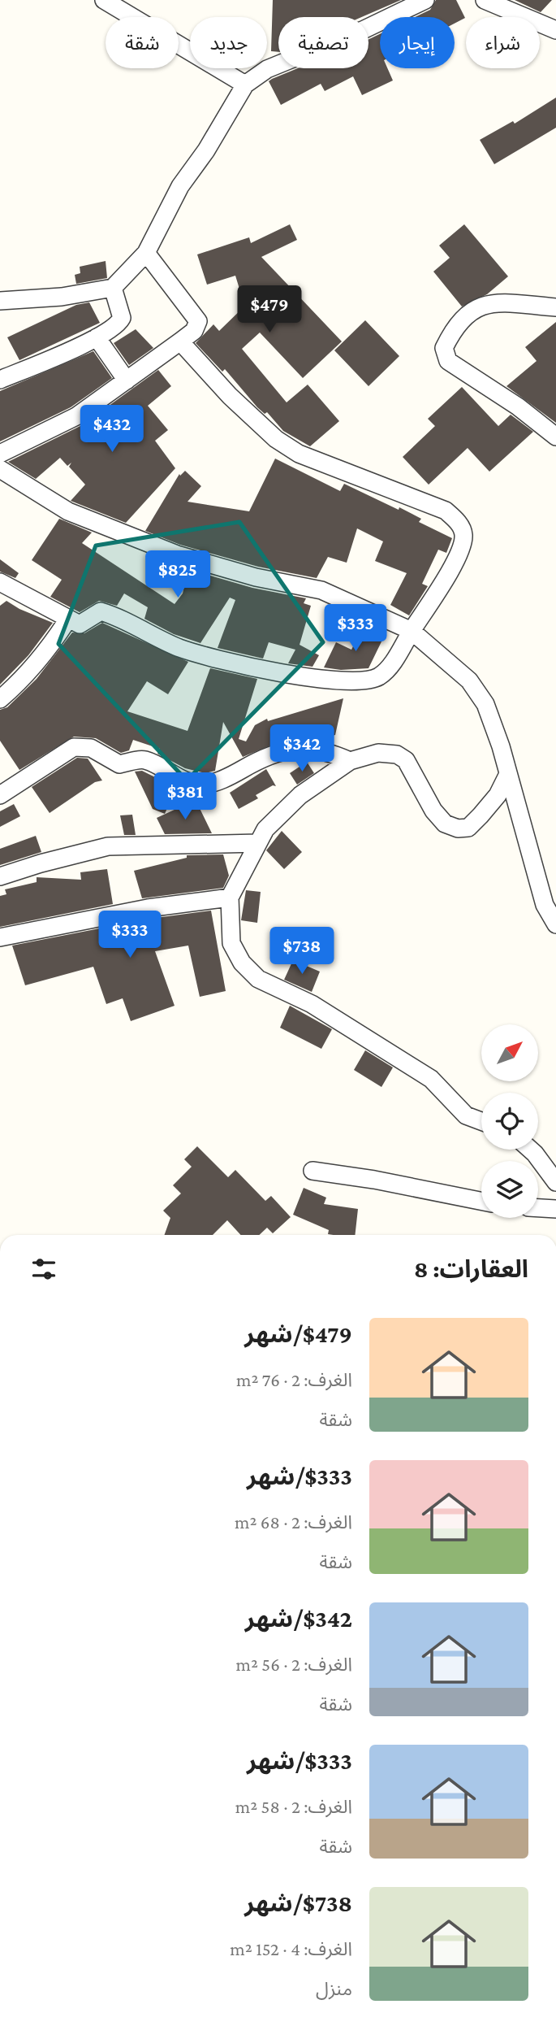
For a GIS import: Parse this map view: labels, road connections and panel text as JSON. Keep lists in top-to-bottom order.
{
  "north": "top right",
  "page": {
    "chip": [
      "شراء",
      "إيجار",
      "تصفية",
      "جديد",
      "شقة"
    ],
    "price": [
      "$479",
      "$432",
      "$825",
      "$333",
      "$342",
      "$381",
      "$333",
      "$738"
    ],
    "heading": "العقارات: 8",
    "list": [
      {
        "name": "$479/شهر",
        "note": "الغرف: 2 · 76 m² · شقة"
      },
      {
        "name": "$333/شهر",
        "note": "الغرف: 2 · 68 m² · شقة"
      },
      {
        "name": "$342/شهر",
        "note": "الغرف: 2 · 56 m² · شقة"
      },
      {
        "name": "$333/شهر",
        "note": "الغرف: 2 · 58 m² · شقة"
      },
      {
        "name": "$738/شهر",
        "note": "الغرف: 4 · 152 m² · منزل"
      }
    ]
  }
}
